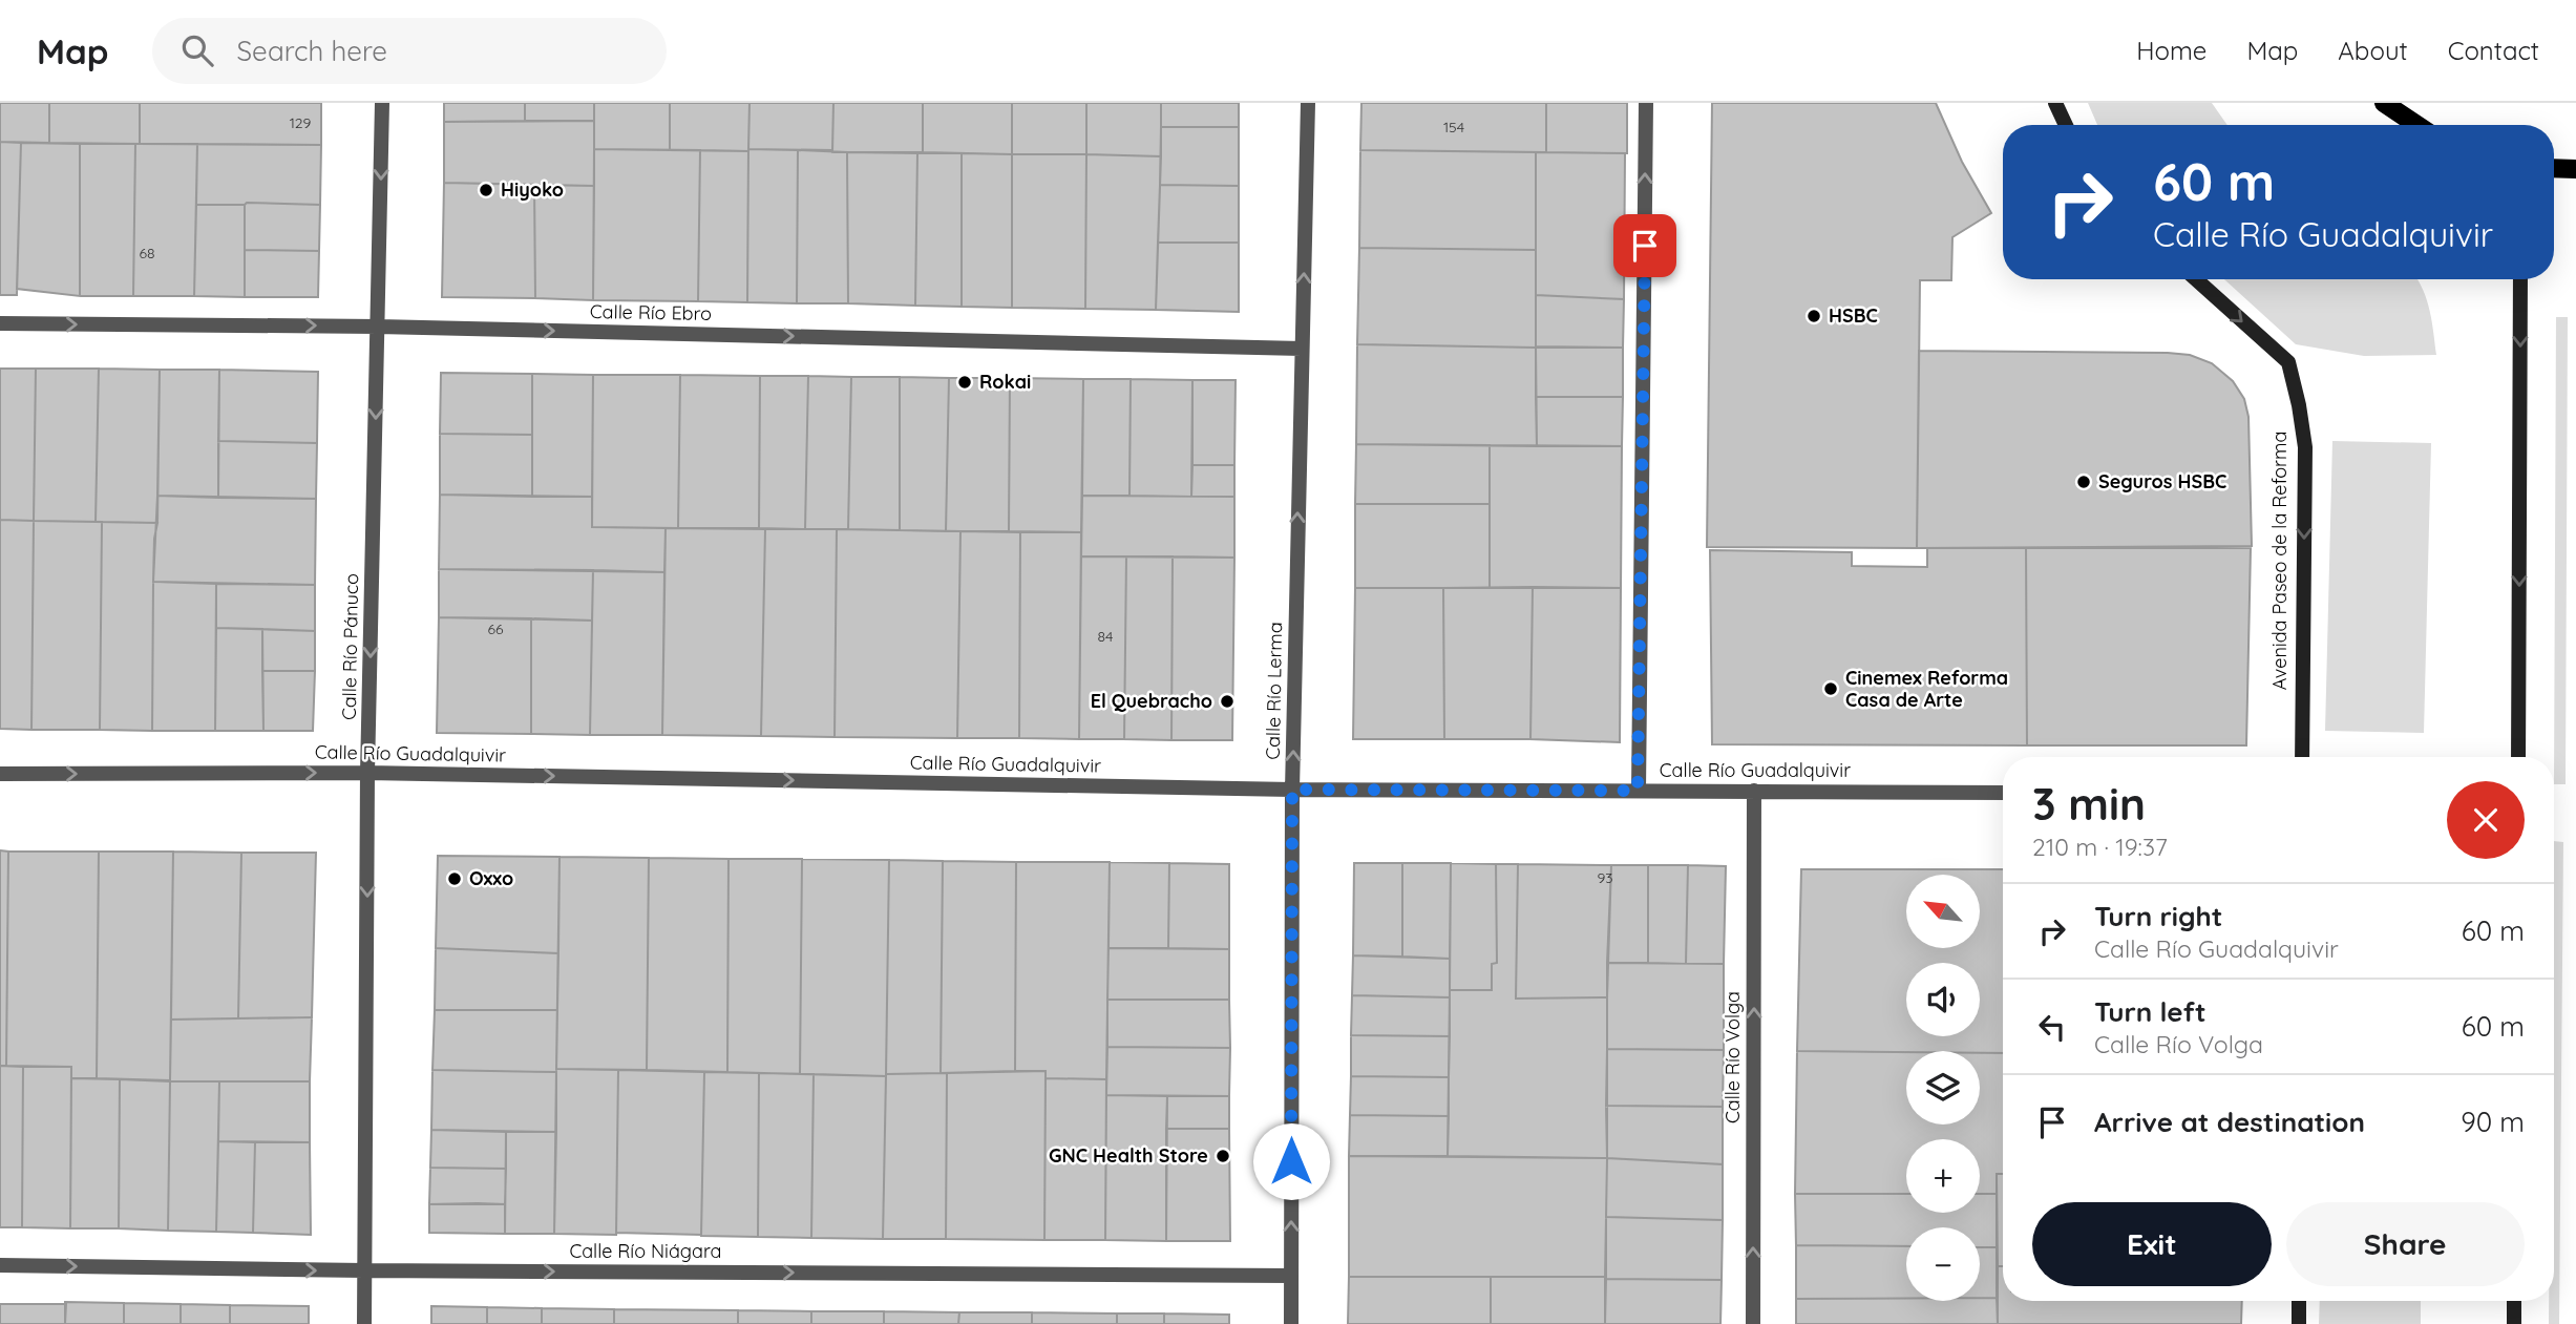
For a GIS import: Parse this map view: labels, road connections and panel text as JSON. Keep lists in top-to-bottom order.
{
  "streets": {
    "street": [
      "Calle Río Ebro",
      "Avenida Paseo de la Reforma",
      "Calle Río Pánuco",
      "Calle Río Lerma",
      "Calle Río Guadalquivir",
      "Calle Río Volga",
      "Calle Río Niágara"
    ]
  },
  "crossings": [
    ["Calle Río Ebro", "Calle Río Pánuco"],
    ["Calle Río Ebro", "Calle Río Lerma"],
    ["Calle Río Pánuco", "Calle Río Guadalquivir"],
    ["Calle Río Pánuco", "Calle Río Niágara"],
    ["Calle Río Lerma", "Calle Río Guadalquivir"],
    ["Calle Río Lerma", "Calle Río Niágara"],
    ["Calle Río Guadalquivir", "Calle Río Volga"]
  ],
  "one_way": [
    "Calle Río Ebro",
    "Avenida Paseo de la Reforma",
    "Calle Río Pánuco",
    "Calle Río Lerma",
    "Calle Río Guadalquivir",
    "Calle Río Volga",
    "Calle Río Niágara"
  ],
  "places": [
    "Hiyoko",
    "HSBC",
    "Rokai",
    "Seguros HSBC",
    "Cinemex Reforma Casa de Arte",
    "El Quebracho",
    "Oxxo",
    "GNC Health Store"
  ],
  "house_numbers": [
    "129",
    "154",
    "68",
    "66",
    "84",
    "93"
  ],
  "north": "top left",
  "page": {
    "header": "Map",
    "search": "Search here",
    "nav": [
      "Home",
      "Map",
      "About",
      "Contact"
    ],
    "turn": ["60 m", "Calle Río Guadalquivir"],
    "heading": ["3 min", "210 m · 19:37"],
    "map_buttons": ["+", "−"],
    "list": [
      {
        "name": "Turn right",
        "note": "Calle Río Guadalquivir",
        "value": "60 m"
      },
      {
        "name": "Turn left",
        "note": "Calle Río Volga",
        "value": "60 m"
      },
      {
        "name": "Arrive at destination",
        "value": "90 m"
      }
    ],
    "buttons": ["Exit", "Share"]
  }
}
